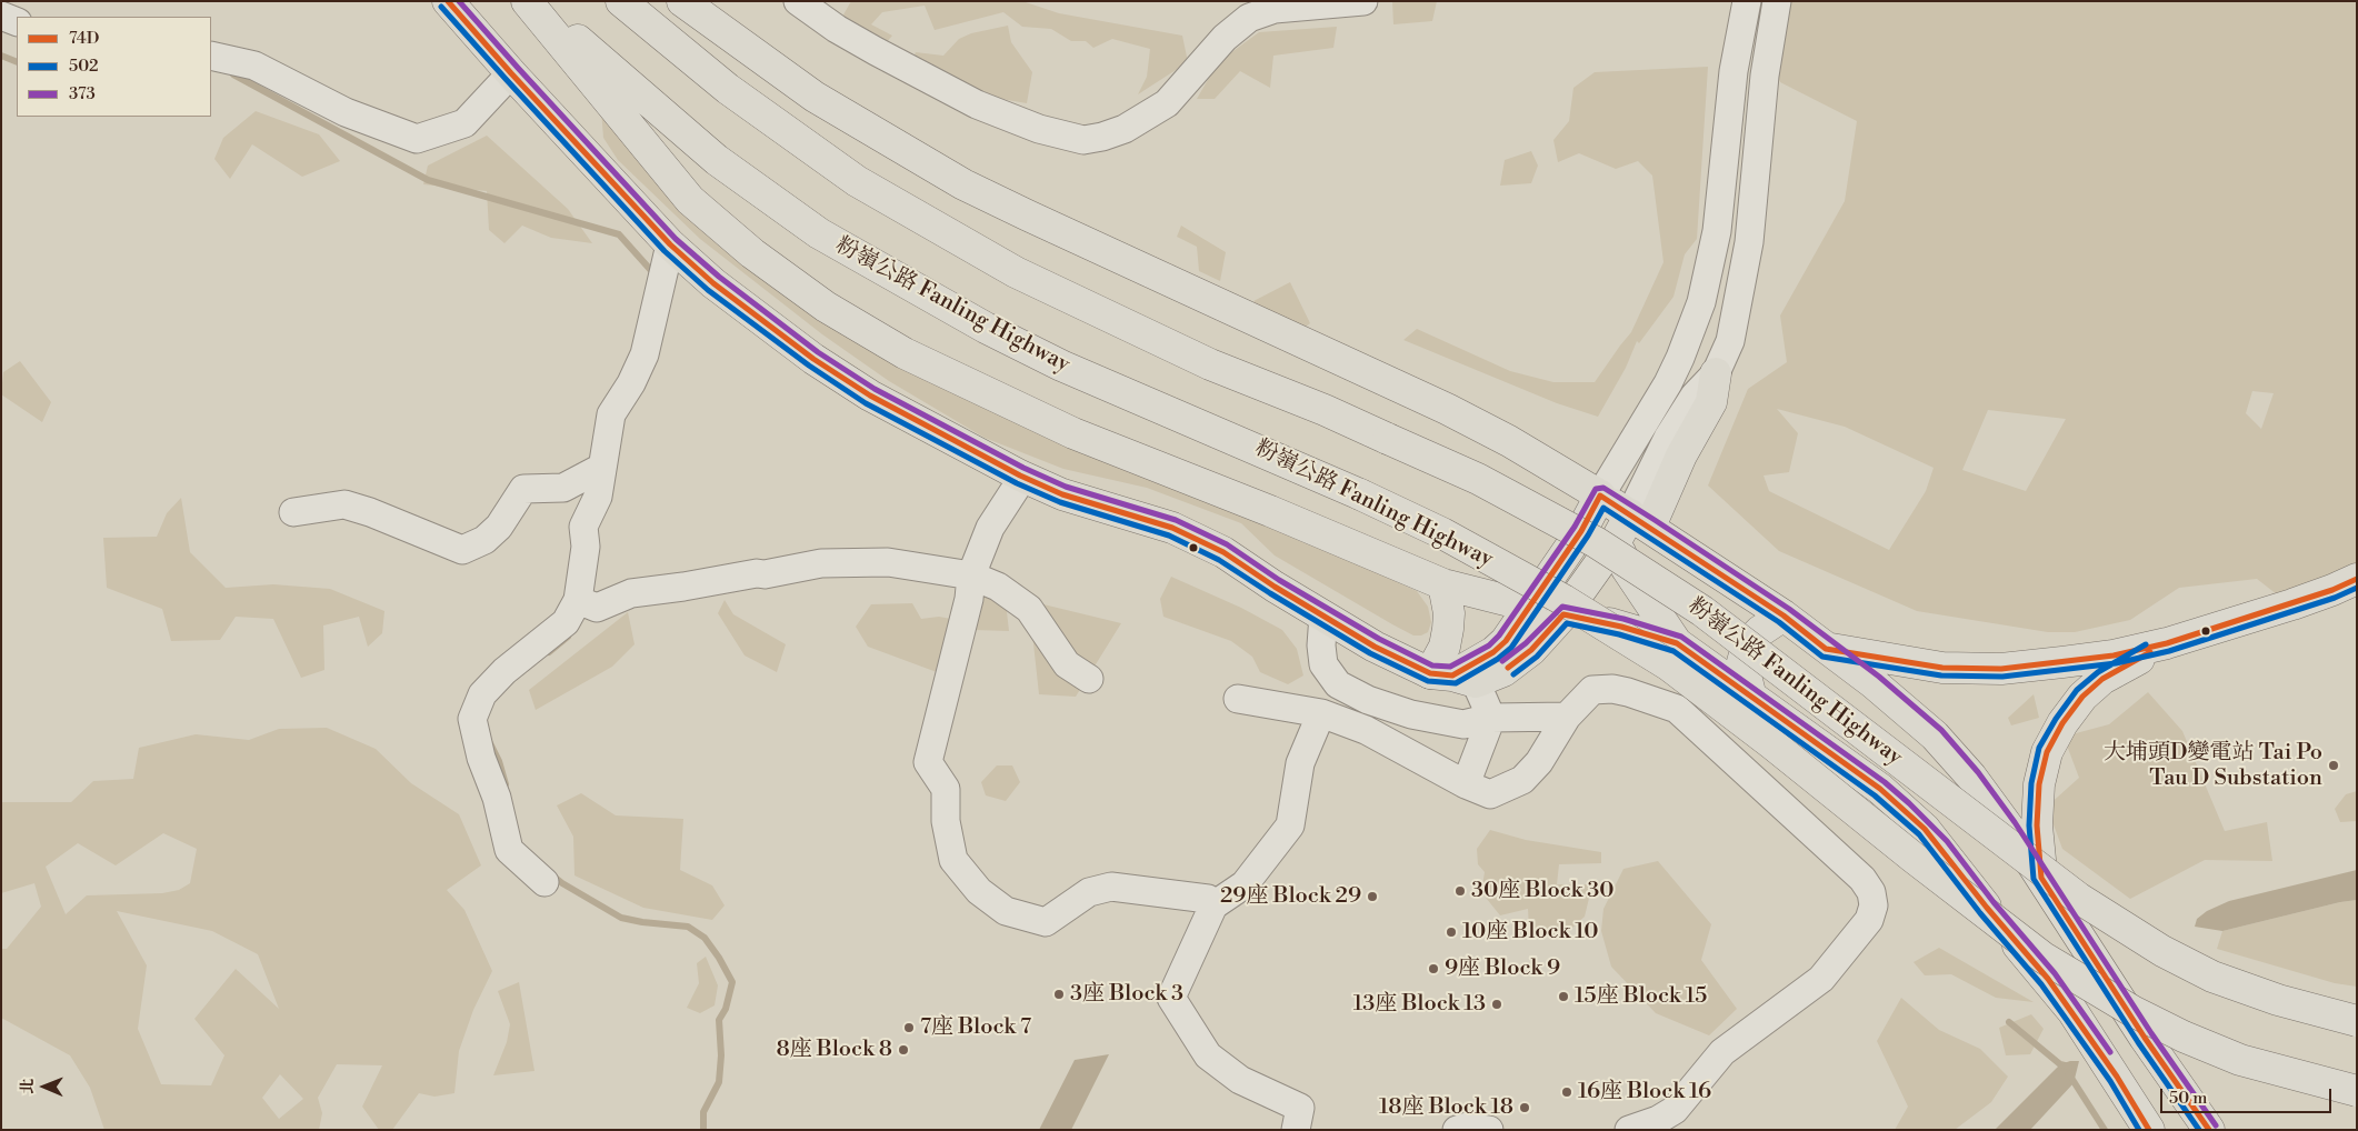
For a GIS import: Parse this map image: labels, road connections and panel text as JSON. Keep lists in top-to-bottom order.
{
  "streets": {
    "main road": ["粉嶺公路 Fanling Highway"]
  },
  "places": [
    "大埔頭D變電站 Tai Po Tau D Substation",
    "30座 Block 30",
    "29座 Block 29",
    "10座 Block 10",
    "9座 Block 9",
    "3座 Block 3",
    "15座 Block 15",
    "13座 Block 13",
    "7座 Block 7",
    "8座 Block 8",
    "16座 Block 16",
    "18座 Block 18"
  ],
  "lines": ["transit line 74D", "transit line 373", "transit line 502"],
  "legend": ["74D", "502", "373"],
  "scale_bar": "50 m",
  "north": "left"
}
